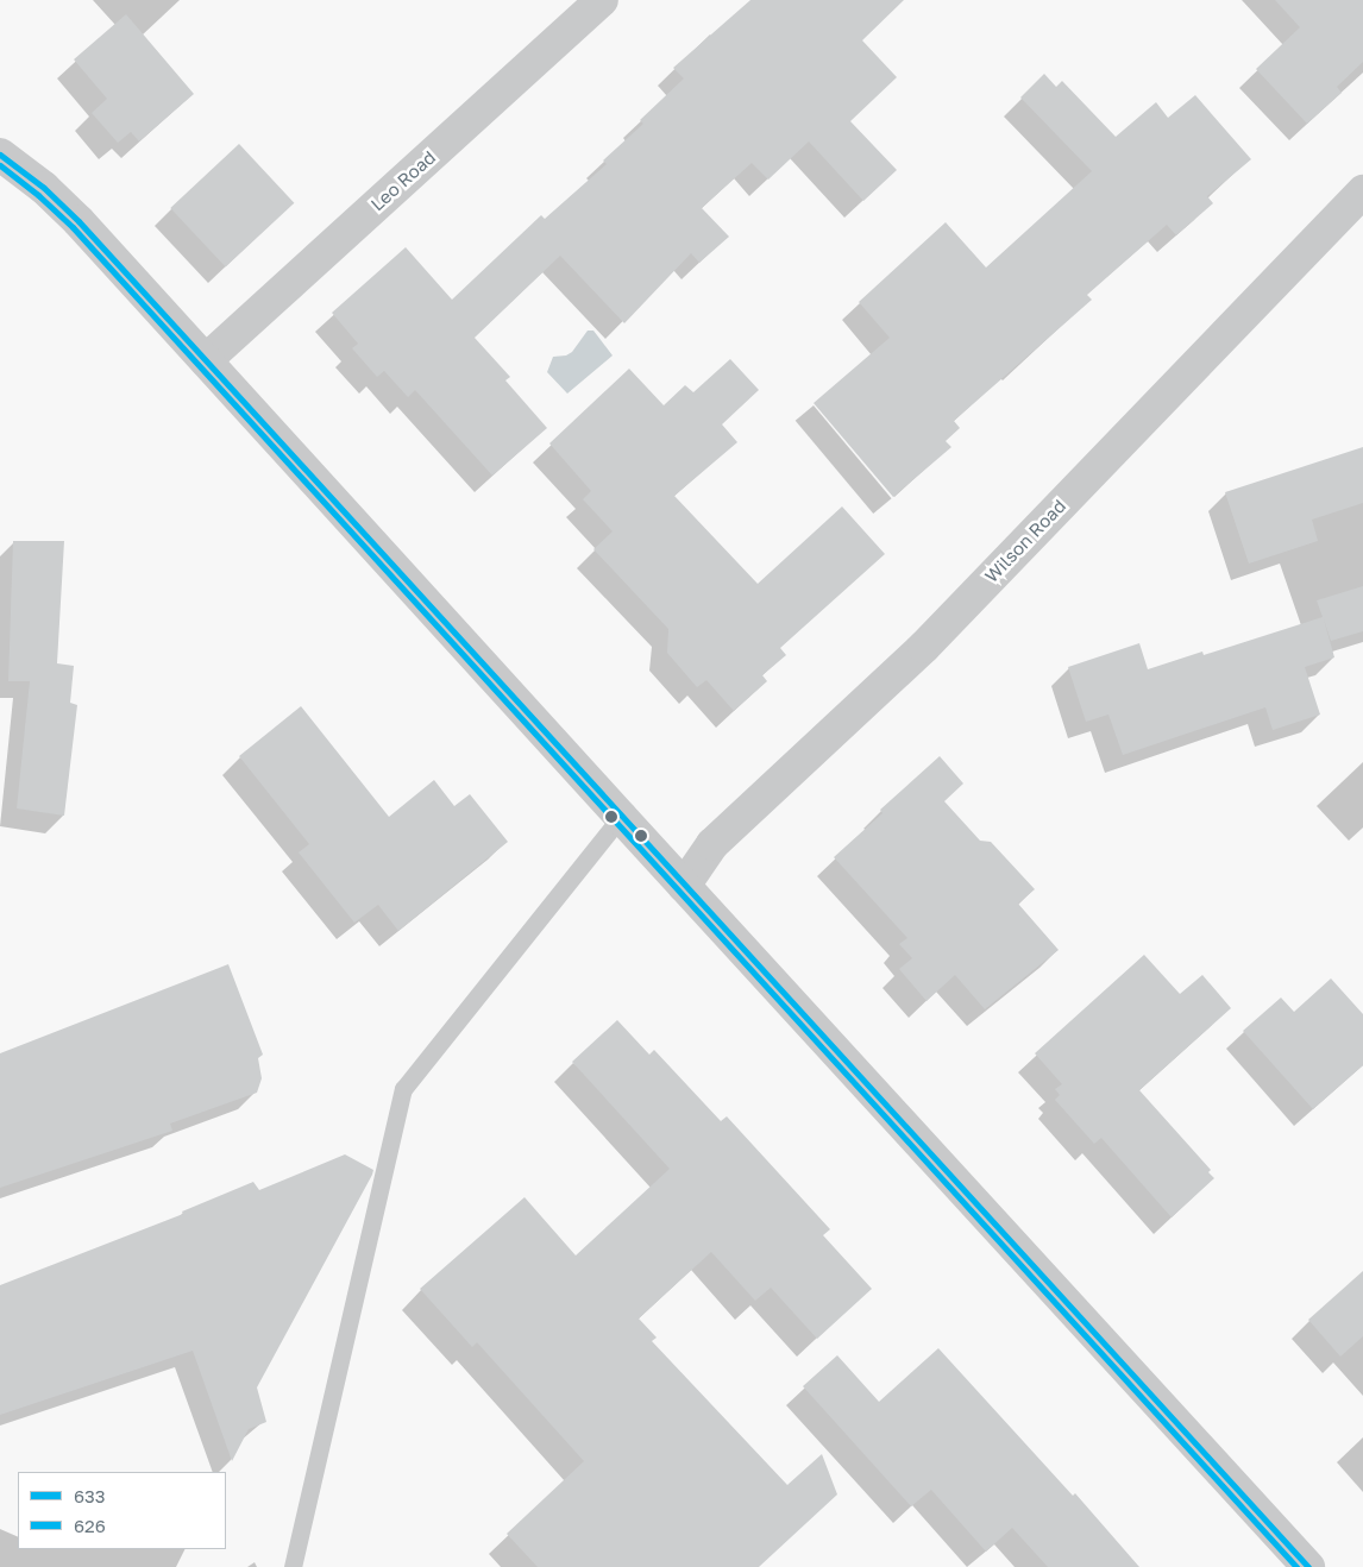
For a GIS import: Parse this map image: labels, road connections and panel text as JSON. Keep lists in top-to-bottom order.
{
  "streets": {
    "street": ["Leo Road", "Wilson Road"]
  },
  "lines": ["transit line 633", "transit line 626"],
  "legend": ["633", "626"]
}
